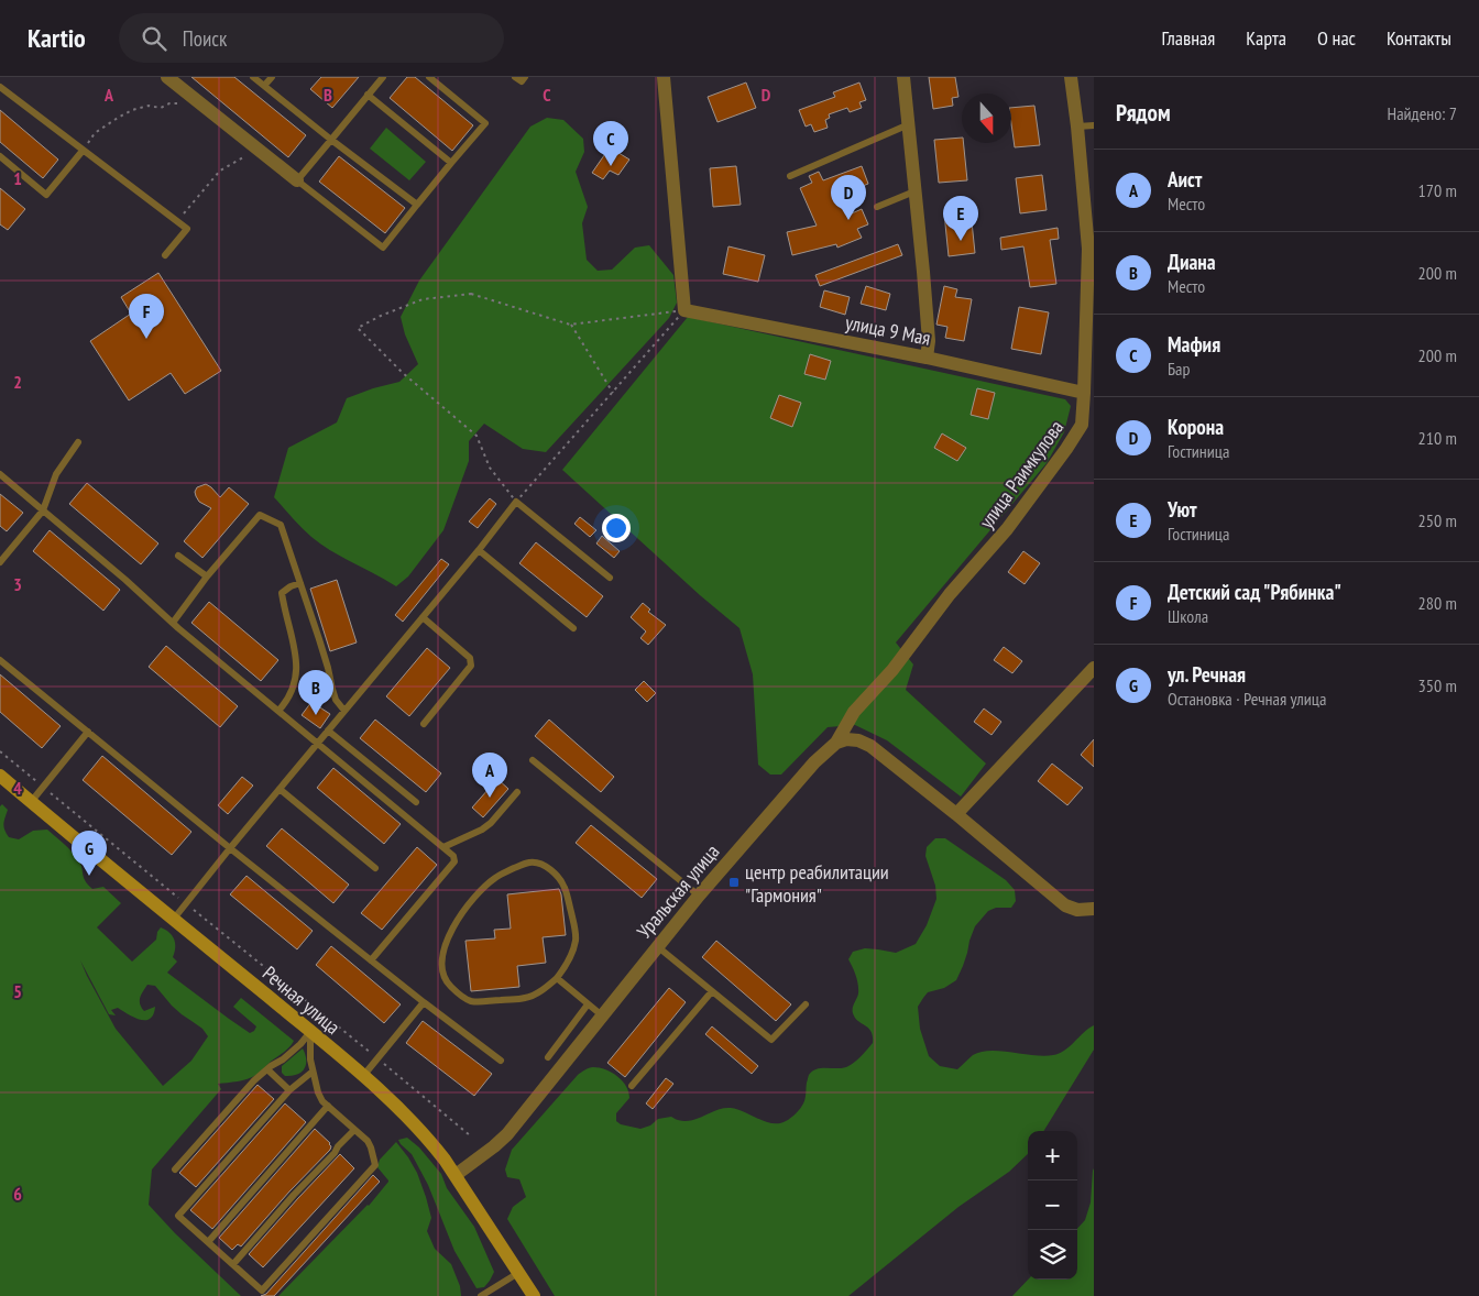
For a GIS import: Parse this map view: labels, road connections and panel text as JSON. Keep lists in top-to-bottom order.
{
  "streets": {
    "street": [
      "улица 9 Мая",
      "улица Раимкулова",
      "Уральская улица",
      "Речная улица"
    ]
  },
  "crossings": [
    ["улица 9 Мая", "улица Раимкулова"],
    ["улица Раимкулова", "Уральская улица"],
    ["Уральская улица", "Речная улица"]
  ],
  "places": {
    "transit": ["центр реабилитации \"Гармония\""]
  },
  "north": "bottom",
  "page": {
    "header": "Kartio",
    "search": "Поиск",
    "nav": [
      "Главная",
      "Карта",
      "О нас",
      "Контакты"
    ],
    "heading": ["Рядом", "Найдено: 7"],
    "pins": [
      "C",
      "D",
      "E",
      "F",
      "B",
      "A",
      "G"
    ],
    "list": [
      {
        "mark": "A",
        "name": "Аист",
        "note": "Место",
        "value": "170 m"
      },
      {
        "mark": "B",
        "name": "Диана",
        "note": "Место",
        "value": "200 m"
      },
      {
        "mark": "C",
        "name": "Мафия",
        "note": "Бар",
        "value": "200 m"
      },
      {
        "mark": "D",
        "name": "Корона",
        "note": "Гостиница",
        "value": "210 m"
      },
      {
        "mark": "E",
        "name": "Уют",
        "note": "Гостиница",
        "value": "250 m"
      },
      {
        "mark": "F",
        "name": "Детский сад \"Рябинка\"",
        "note": "Школа",
        "value": "280 m"
      },
      {
        "mark": "G",
        "name": "ул. Речная",
        "note": "Остановка · Речная улица",
        "value": "350 m"
      }
    ],
    "map_buttons": ["+", "−"]
  },
  "grid": {
    "columns": [
      "A",
      "B",
      "C",
      "D"
    ],
    "rows": [
      "1",
      "2",
      "3",
      "4",
      "5",
      "6"
    ]
  }
}
